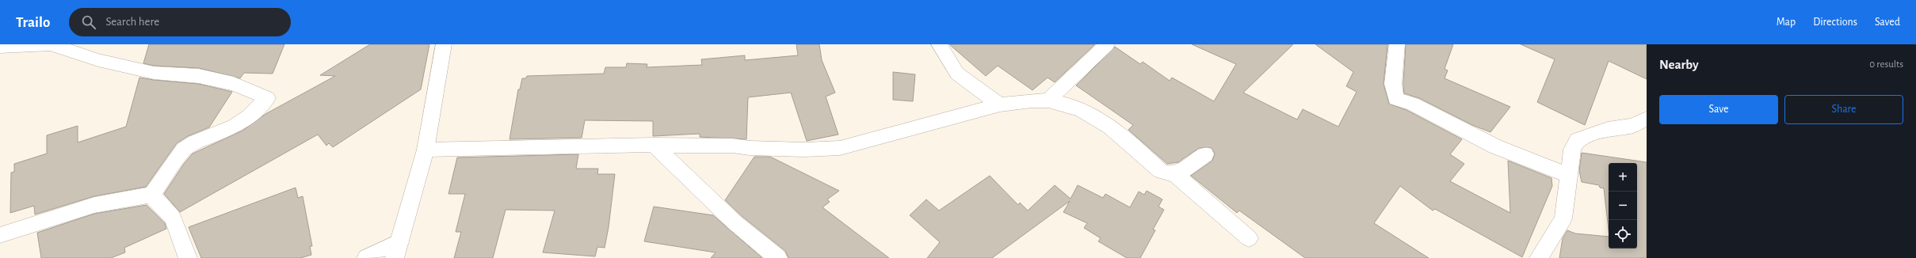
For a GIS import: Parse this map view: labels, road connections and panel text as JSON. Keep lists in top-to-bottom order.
{
  "page": {
    "header": "Trailo",
    "search": "Search here",
    "nav": ["Map", "Directions", "Saved"],
    "heading": ["Nearby", "0 results"],
    "buttons": ["Save", "Share"],
    "map_buttons": ["+", "−"]
  }
}
